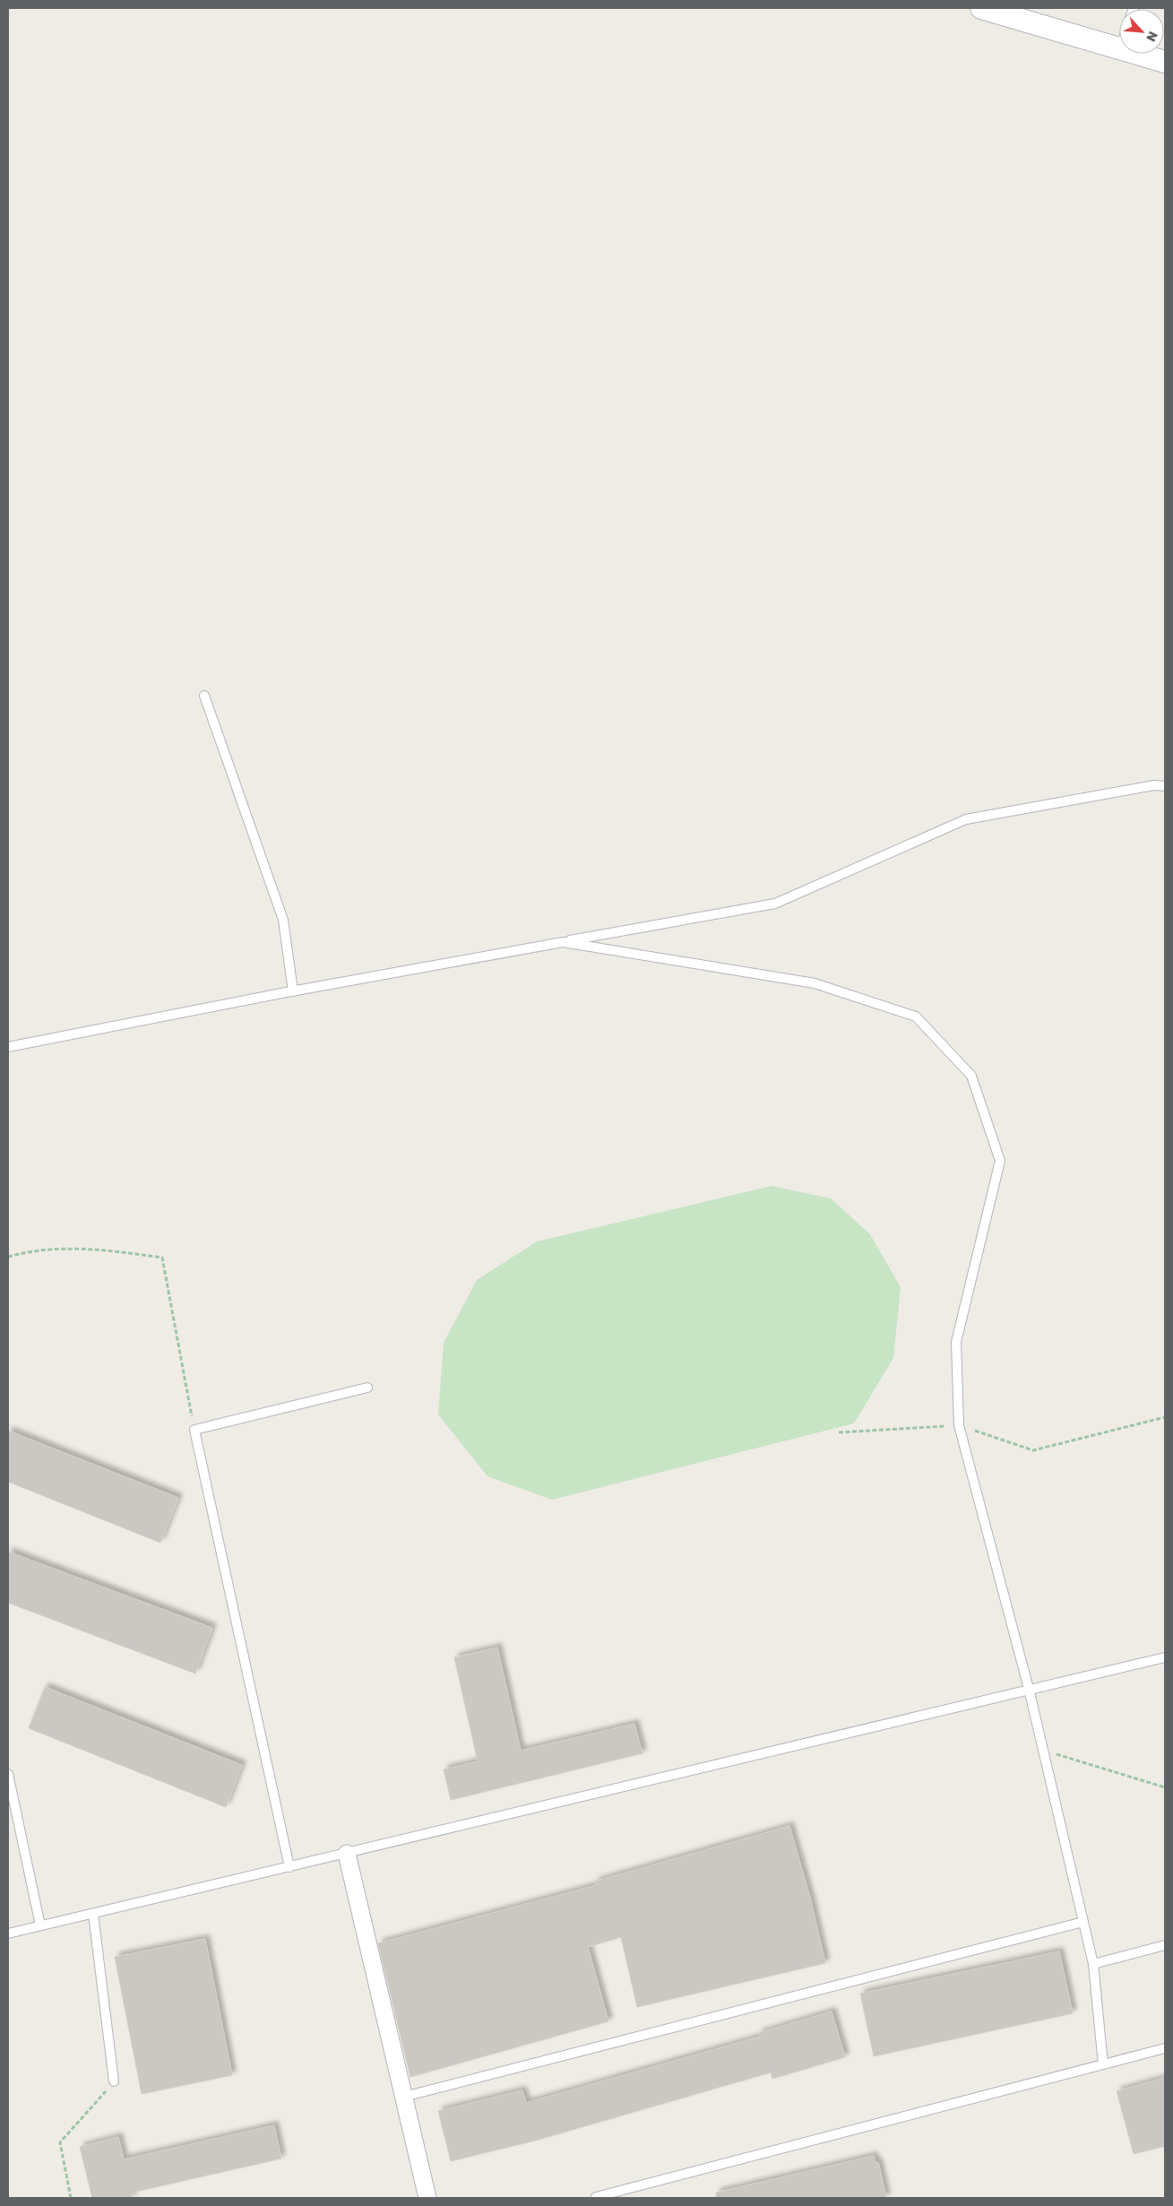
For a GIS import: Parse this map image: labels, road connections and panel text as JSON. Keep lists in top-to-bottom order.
{
  "north": "bottom right"
}
